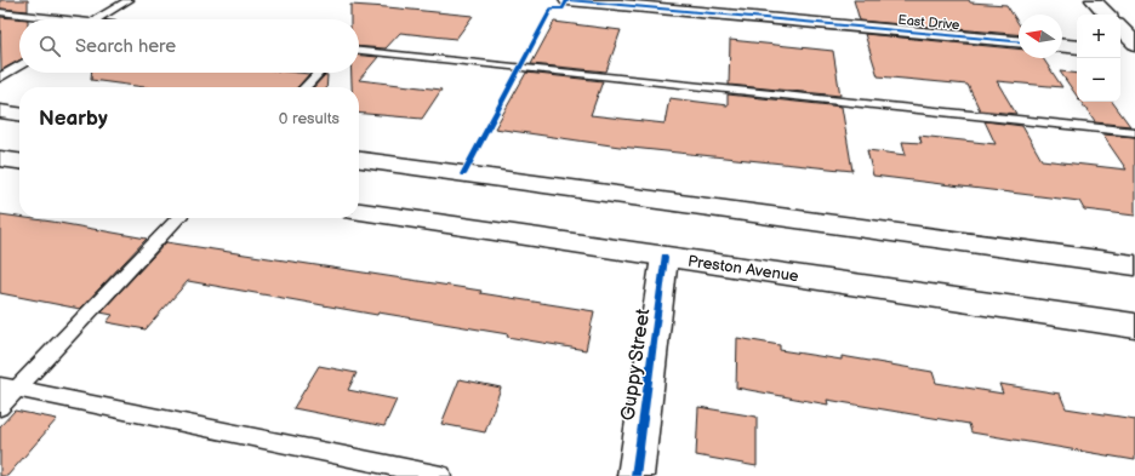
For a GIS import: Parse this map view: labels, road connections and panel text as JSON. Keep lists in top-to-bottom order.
{
  "streets": {
    "main road": ["East Drive", "Preston Avenue", "Guppy Street"]
  },
  "crossings": [
    ["Preston Avenue", "Guppy Street"]
  ],
  "north": "left",
  "page": {
    "map_buttons": ["+", "−"],
    "search": "Search here",
    "heading": ["Nearby", "0 results"]
  }
}
